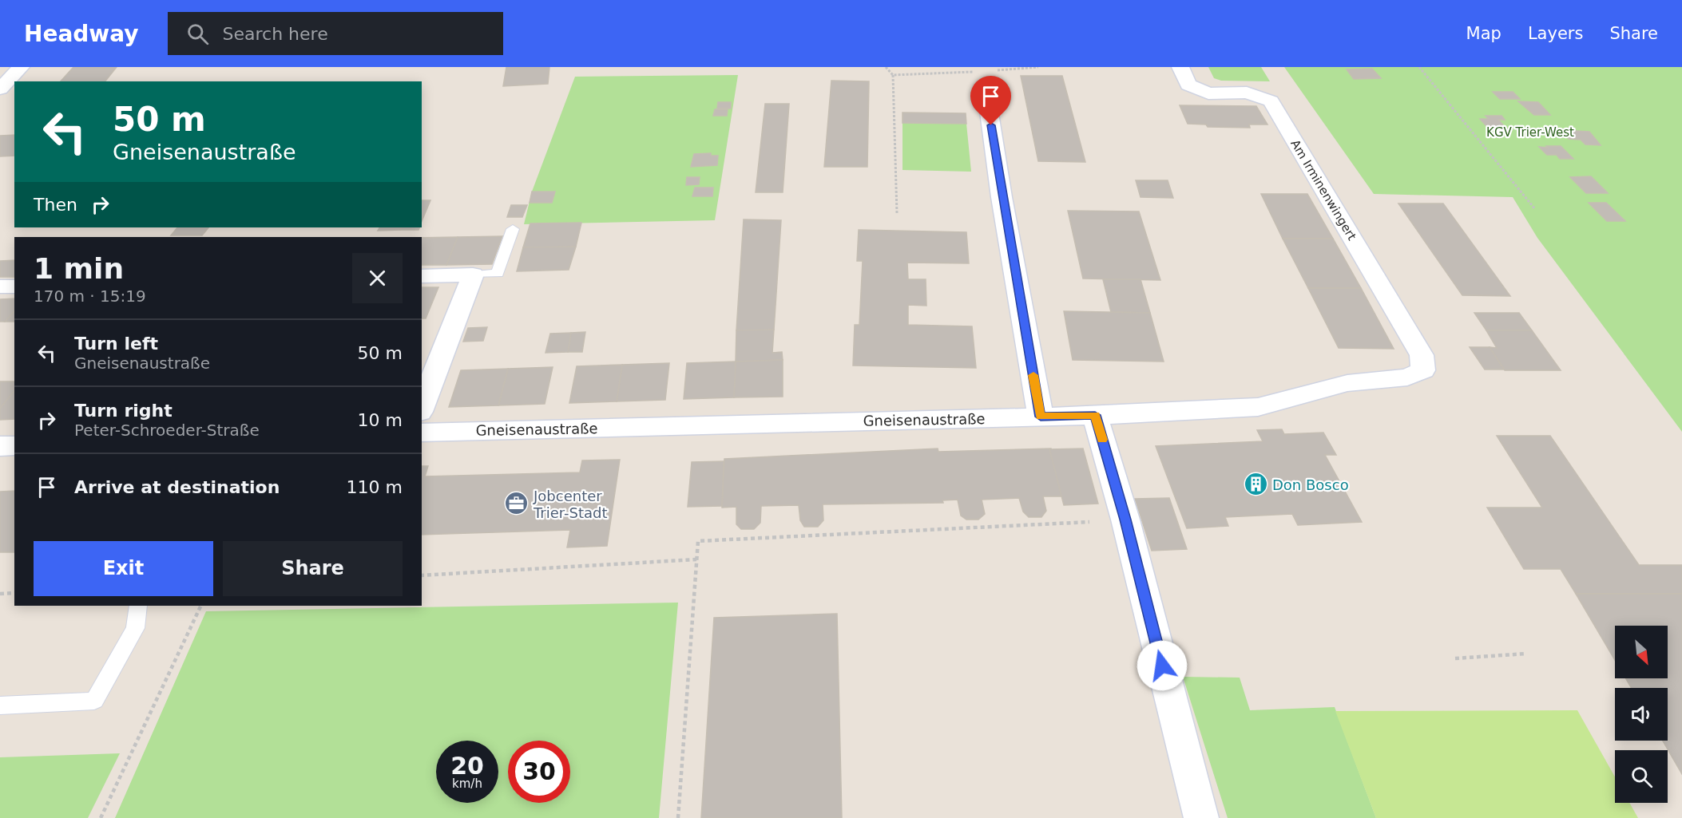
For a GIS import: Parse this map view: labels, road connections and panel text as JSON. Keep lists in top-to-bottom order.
{
  "streets": {
    "street": ["Am Irminenwingert", "Gneisenaustraße"]
  },
  "crossings": [
    ["Am Irminenwingert", "Gneisenaustraße"]
  ],
  "parks": ["KGV Trier-West"],
  "places": {
    "building": ["Don Bosco"],
    "office": ["Jobcenter Trier-Stadt"]
  },
  "north": "bottom right",
  "page": {
    "header": "Headway",
    "search": "Search here",
    "nav": ["Map", "Layers", "Share"],
    "turn": ["50 m", "Gneisenaustraße"],
    "then": "Then",
    "heading": ["1 min", "170 m · 15:19"],
    "list": [
      {
        "name": "Turn left",
        "note": "Gneisenaustraße",
        "value": "50 m"
      },
      {
        "name": "Turn right",
        "note": "Peter-Schroeder-Straße",
        "value": "10 m"
      },
      {
        "name": "Arrive at destination",
        "value": "110 m"
      }
    ],
    "buttons": ["Exit", "Share"],
    "speed": "20 km/h",
    "limit": "30"
  }
}
